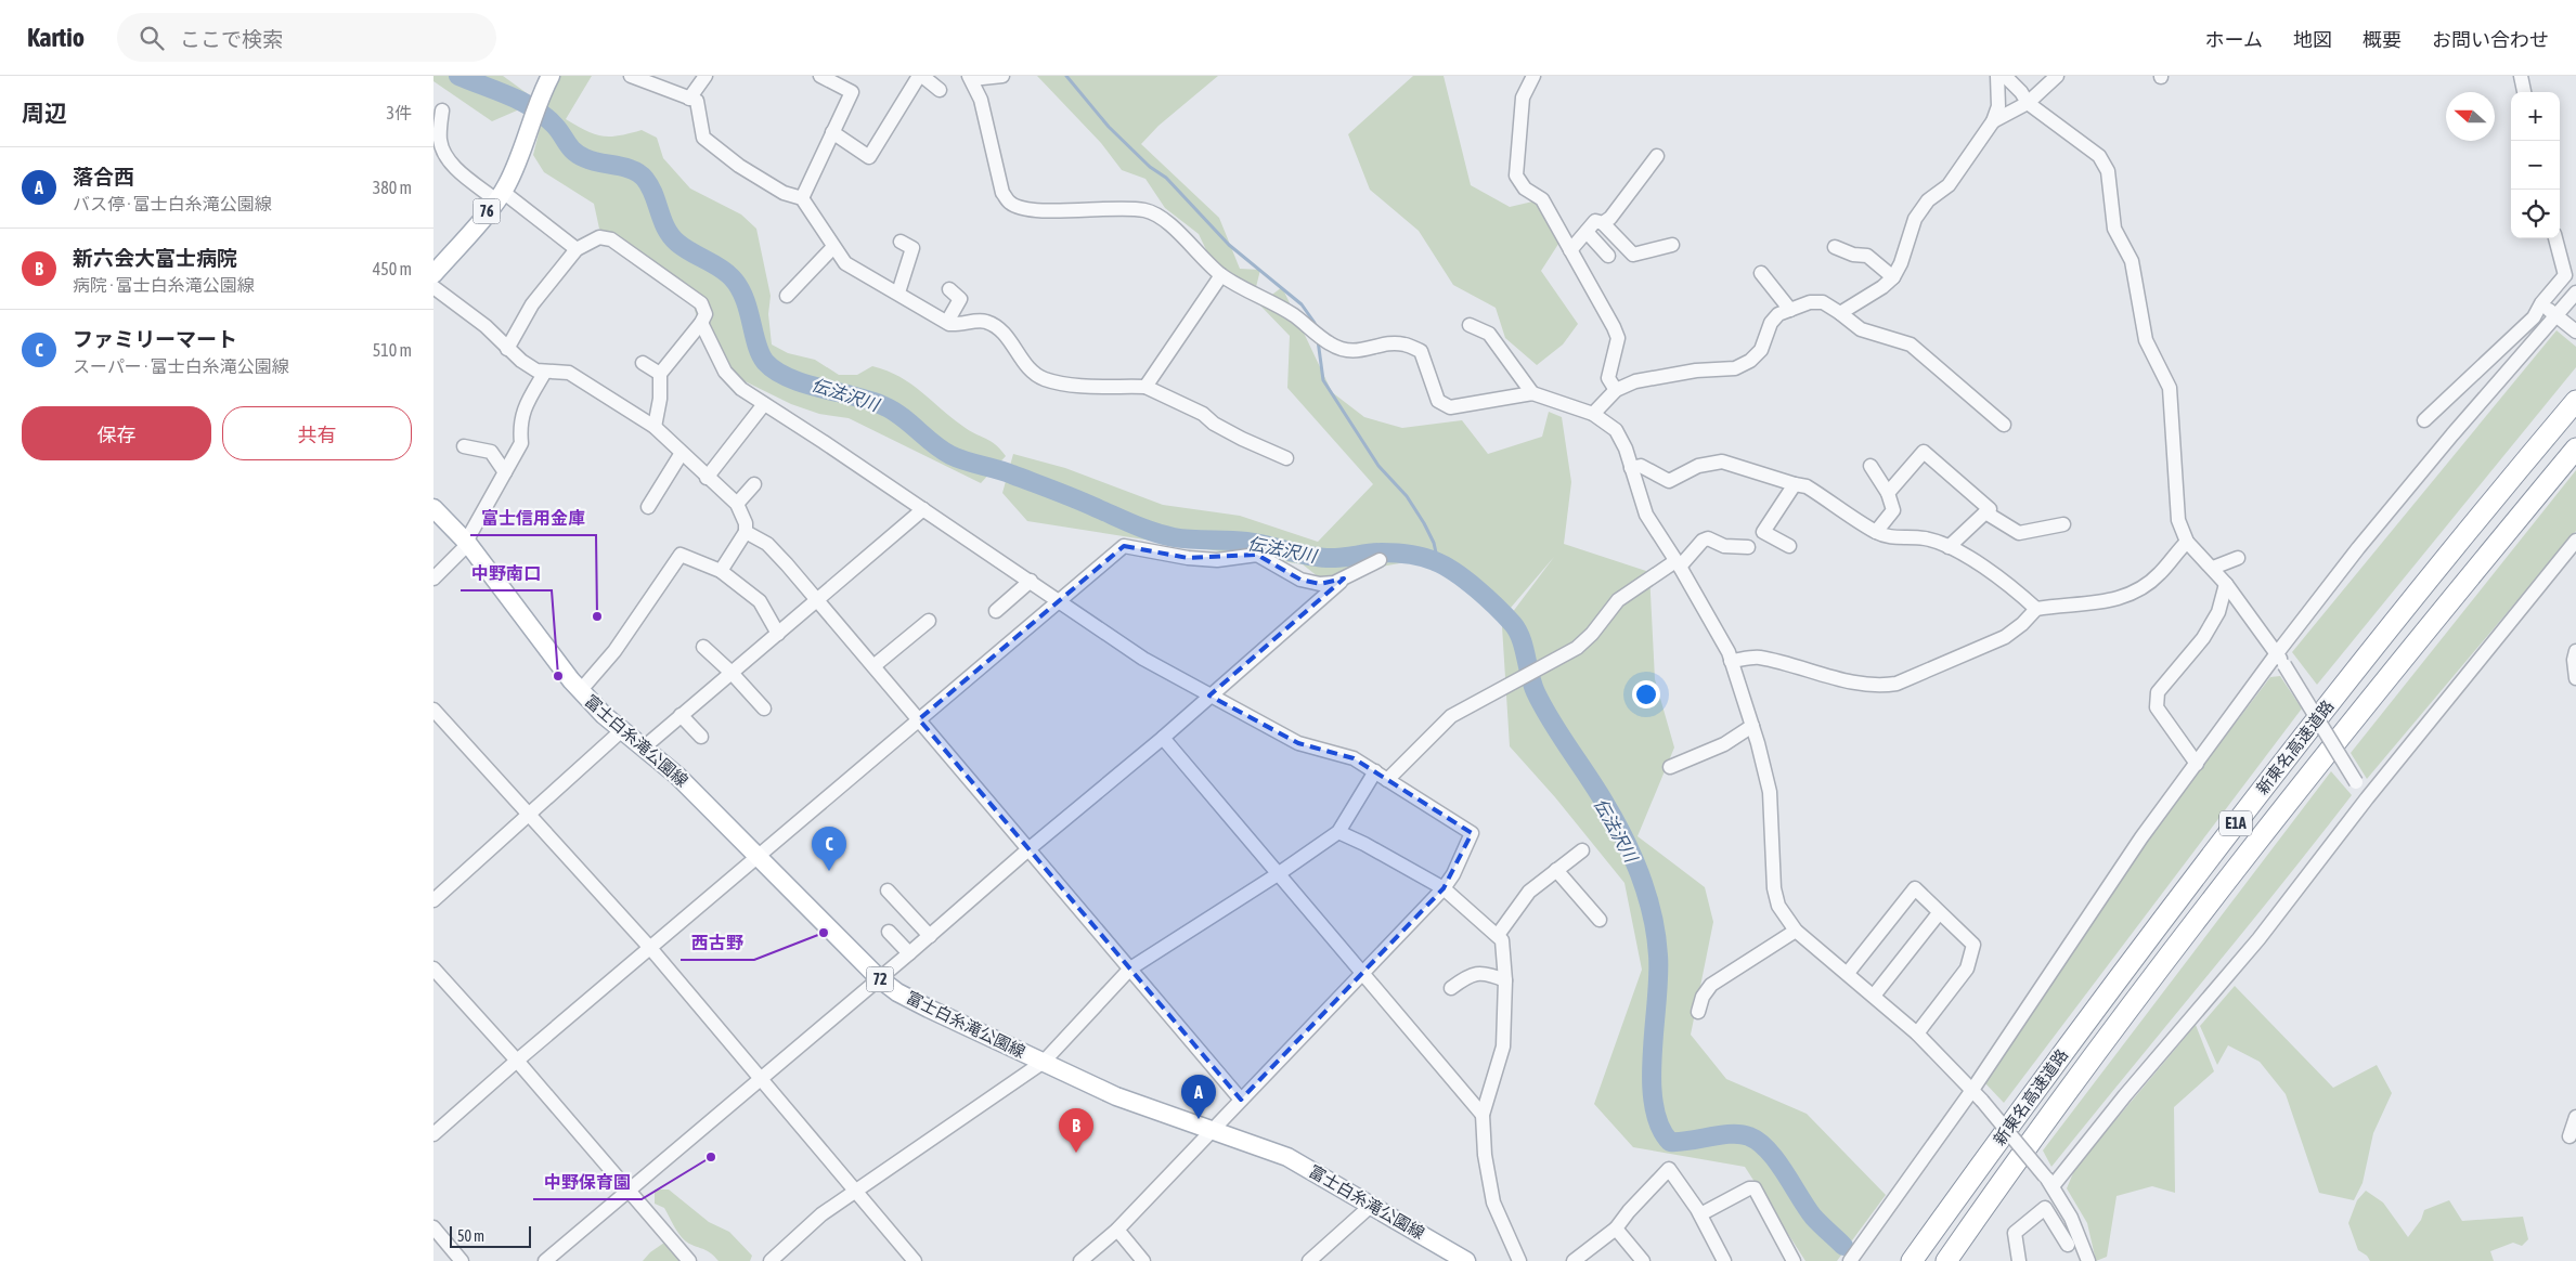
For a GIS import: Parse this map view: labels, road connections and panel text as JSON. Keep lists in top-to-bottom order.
{
  "streets": {
    "highway": ["新東名高速道路", "E1A"],
    "main road": ["76", "富士白糸滝公園線", "72"]
  },
  "water": ["伝法沢川"],
  "places": [
    "富士信用金庫",
    "中野南口",
    "西古野",
    "中野保育園"
  ],
  "scale_bar": "50 m",
  "north": "left",
  "page": {
    "header": "Kartio",
    "search": "ここで検索",
    "nav": [
      "ホーム",
      "地図",
      "概要",
      "お問い合わせ"
    ],
    "heading": ["周辺", "3件"],
    "map_buttons": ["+", "−"],
    "list": [
      {
        "mark": "A",
        "name": "落合西",
        "note": "バス停 · 富士白糸滝公園線",
        "value": "380 m"
      },
      {
        "mark": "B",
        "name": "新六会大富士病院",
        "note": "病院 · 富士白糸滝公園線",
        "value": "450 m"
      },
      {
        "mark": "C",
        "name": "ファミリーマート",
        "note": "スーパー · 富士白糸滝公園線",
        "value": "510 m"
      }
    ],
    "buttons": ["保存", "共有"],
    "pins": ["C", "A", "B"],
    "scale": "50 m"
  }
}
